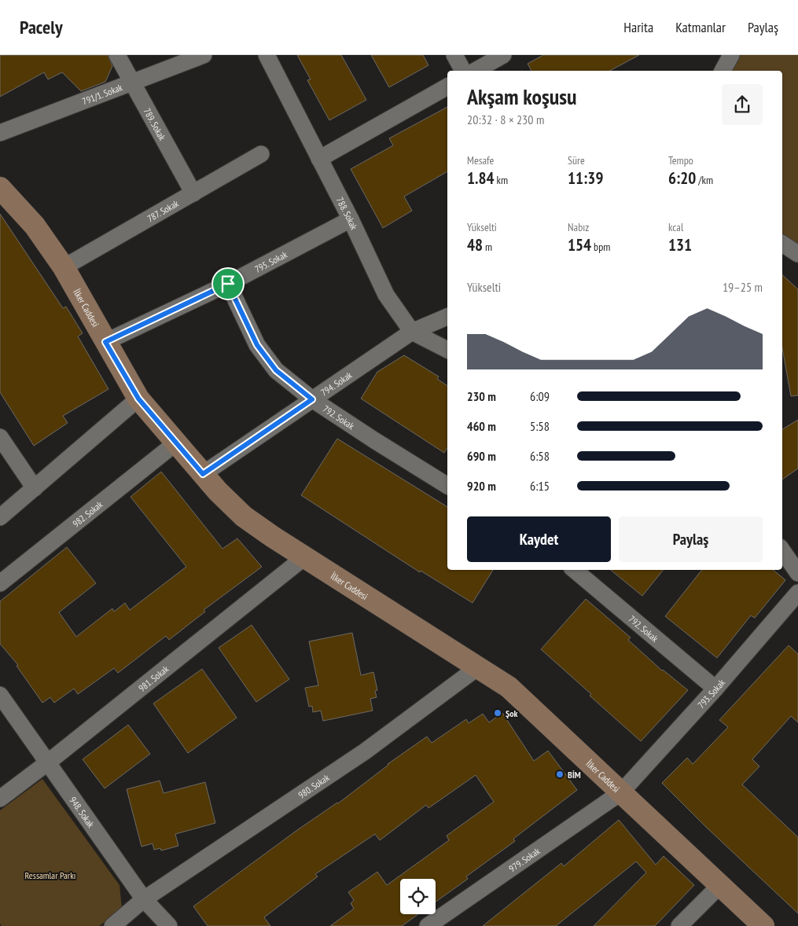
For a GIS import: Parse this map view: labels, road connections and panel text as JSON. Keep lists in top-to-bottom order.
{
  "streets": {
    "main road": ["İlker Caddesi"],
    "street": [
      "791/1. Sokak",
      "789. Sokak",
      "787. Sokak",
      "788. Sokak",
      "795. Sokak",
      "794. Sokak",
      "792. Sokak",
      "982. Sokak",
      "981. Sokak",
      "793. Sokak",
      "980. Sokak",
      "948. Sokak",
      "979. Sokak"
    ]
  },
  "crossings": [
    ["791/1. Sokak", "789. Sokak"],
    ["789. Sokak", "787. Sokak"],
    ["787. Sokak", "İlker Caddesi"],
    ["788. Sokak", "795. Sokak"],
    ["788. Sokak", "794. Sokak"],
    ["795. Sokak", "İlker Caddesi"],
    ["795. Sokak", "792. Sokak"],
    ["İlker Caddesi", "794. Sokak"],
    ["İlker Caddesi", "982. Sokak"],
    ["İlker Caddesi", "981. Sokak"],
    ["İlker Caddesi", "793. Sokak"],
    ["İlker Caddesi", "980. Sokak"],
    ["İlker Caddesi", "979. Sokak"],
    ["794. Sokak", "792. Sokak"],
    ["792. Sokak", "793. Sokak"],
    ["981. Sokak", "948. Sokak"],
    ["793. Sokak", "979. Sokak"],
    ["980. Sokak", "948. Sokak"]
  ],
  "parks": ["Ressamlar Parkı"],
  "places": ["Şok", "BİM"],
  "page": {
    "header": "Pacely",
    "nav": ["Harita", "Katmanlar", "Paylaş"],
    "heading": ["Akşam koşusu", "20:32 · 8 × 230 m"],
    "stats": [
      ["Mesafe", "1.84 km"],
      ["Süre", "11:39"],
      ["Tempo", "6:20 /km"],
      ["Yükselti", "48 m"],
      ["Nabız", "154 bpm"],
      ["kcal", "131"]
    ],
    "chart": ["Yükselti", "19–25 m"],
    "list": [
      {
        "name": "230 m",
        "note": "6:09"
      },
      {
        "name": "460 m",
        "note": "5:58"
      },
      {
        "name": "690 m",
        "note": "6:58"
      },
      {
        "name": "920 m",
        "note": "6:15"
      }
    ],
    "buttons": ["Kaydet", "Paylaş"]
  }
}
